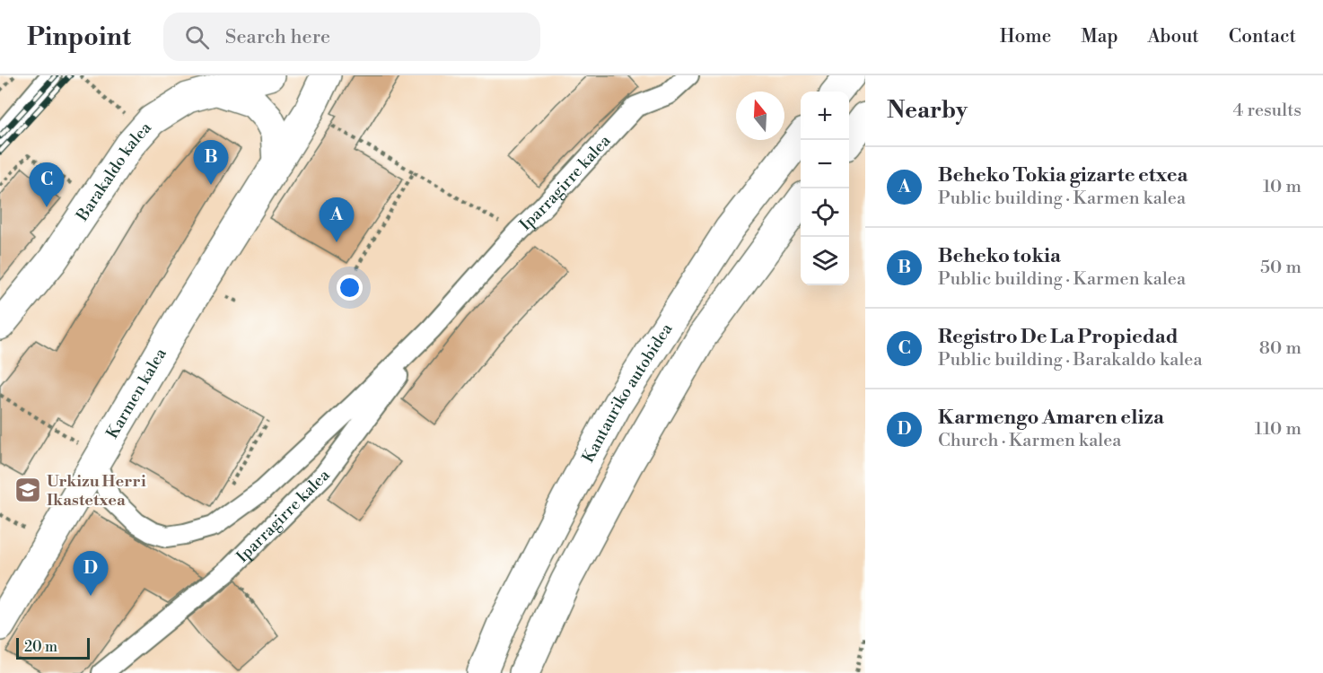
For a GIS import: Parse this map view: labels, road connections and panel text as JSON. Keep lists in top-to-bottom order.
{
  "streets": {
    "main road": ["Barakaldo kalea", "Karmen kalea", "Kantauriko autobidea"],
    "street": ["Iparragirre kalea"]
  },
  "crossings": [
    ["Iparragirre kalea", "Karmen kalea"]
  ],
  "places": {
    "school or university": ["Urkizu Herri Ikastetxea"]
  },
  "scale_bar": "20 m",
  "north": "top",
  "page": {
    "header": "Pinpoint",
    "search": "Search here",
    "nav": [
      "Home",
      "Map",
      "About",
      "Contact"
    ],
    "heading": ["Nearby", "4 results"],
    "map_buttons": ["+", "−"],
    "pins": [
      "B",
      "C",
      "A",
      "D"
    ],
    "list": [
      {
        "mark": "A",
        "name": "Beheko Tokia gizarte etxea",
        "note": "Public building · Karmen kalea",
        "value": "10 m"
      },
      {
        "mark": "B",
        "name": "Beheko tokia",
        "note": "Public building · Karmen kalea",
        "value": "50 m"
      },
      {
        "mark": "C",
        "name": "Registro De La Propiedad",
        "note": "Public building · Barakaldo kalea",
        "value": "80 m"
      },
      {
        "mark": "D",
        "name": "Karmengo Amaren eliza",
        "note": "Church · Karmen kalea",
        "value": "110 m"
      }
    ],
    "scale": "20 m"
  }
}
